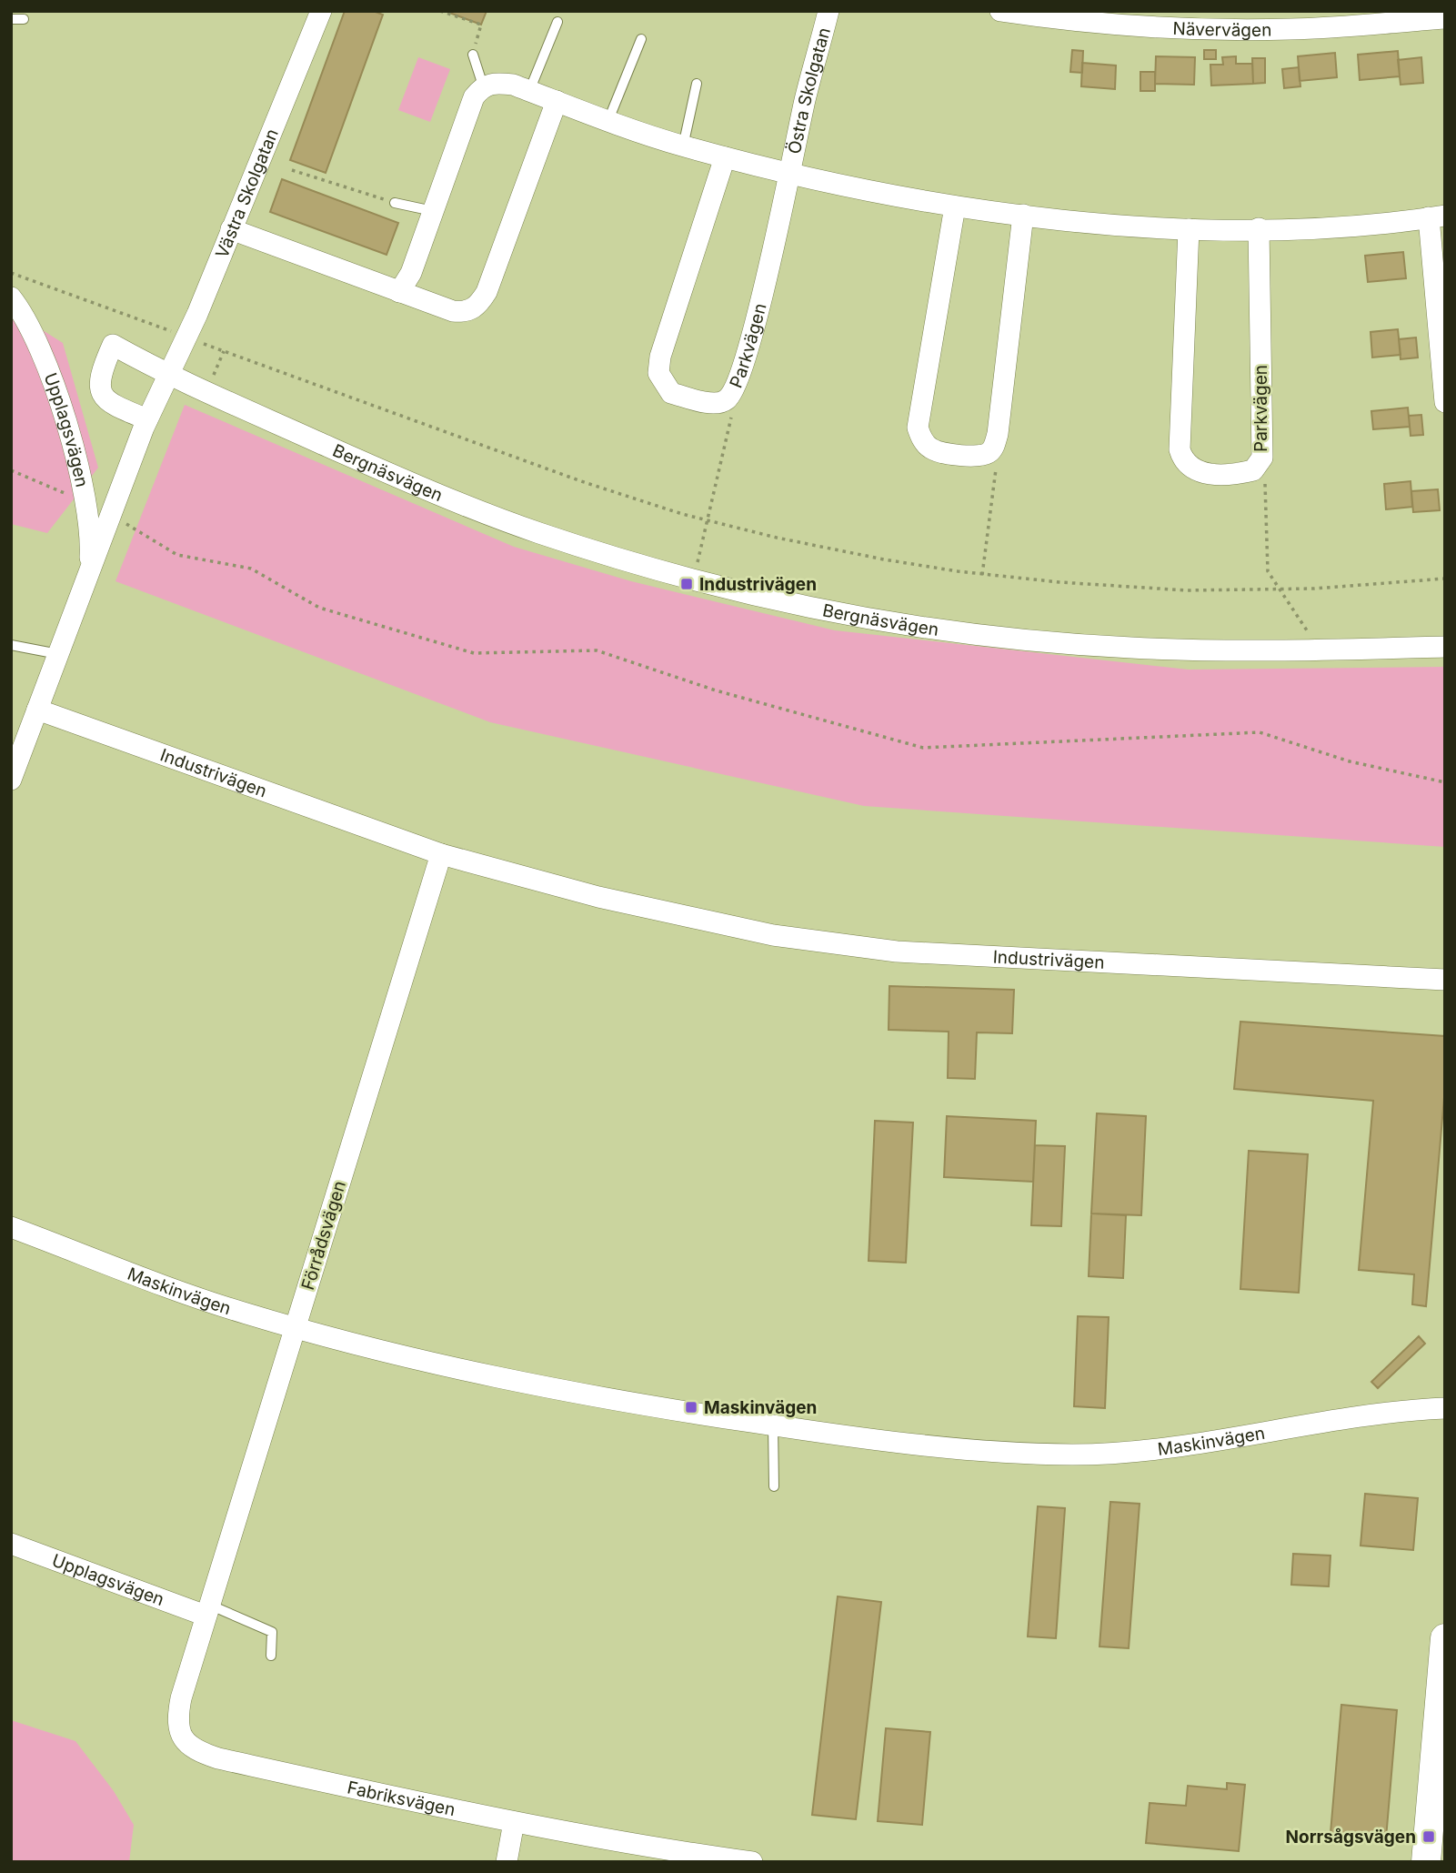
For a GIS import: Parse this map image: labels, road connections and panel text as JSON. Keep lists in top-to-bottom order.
{
  "streets": {
    "street": [
      "Nävervägen",
      "Östra Skolgatan",
      "Västra Skolgatan",
      "Parkvägen",
      "Upplagsvägen",
      "Bergnäsvägen",
      "Industrivägen",
      "Förrådsvägen",
      "Maskinvägen",
      "Fabriksvägen"
    ]
  },
  "crossings": [
    ["Östra Skolgatan", "Parkvägen"],
    ["Västra Skolgatan", "Bergnäsvägen"],
    ["Upplagsvägen", "Bergnäsvägen"],
    ["Upplagsvägen", "Industrivägen"],
    ["Upplagsvägen", "Förrådsvägen"],
    ["Upplagsvägen", "Fabriksvägen"],
    ["Industrivägen", "Förrådsvägen"],
    ["Förrådsvägen", "Maskinvägen"],
    ["Förrådsvägen", "Fabriksvägen"]
  ],
  "places": {
    "transit": ["Industrivägen", "Maskinvägen", "Norrsågsvägen"]
  }
}
